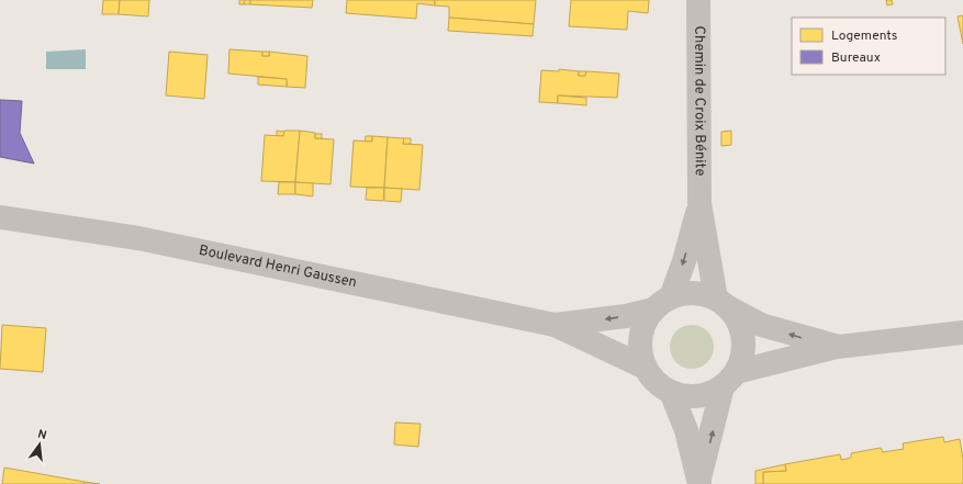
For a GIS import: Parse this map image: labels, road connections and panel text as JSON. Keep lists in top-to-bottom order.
{
  "streets": {
    "street": ["Chemin de Croix Bénite", "Boulevard Henri Gaussen"]
  },
  "crossings": [
    ["Chemin de Croix Bénite", "Boulevard Henri Gaussen"]
  ],
  "legend": ["Logements", "Bureaux"],
  "north": "top"
}
